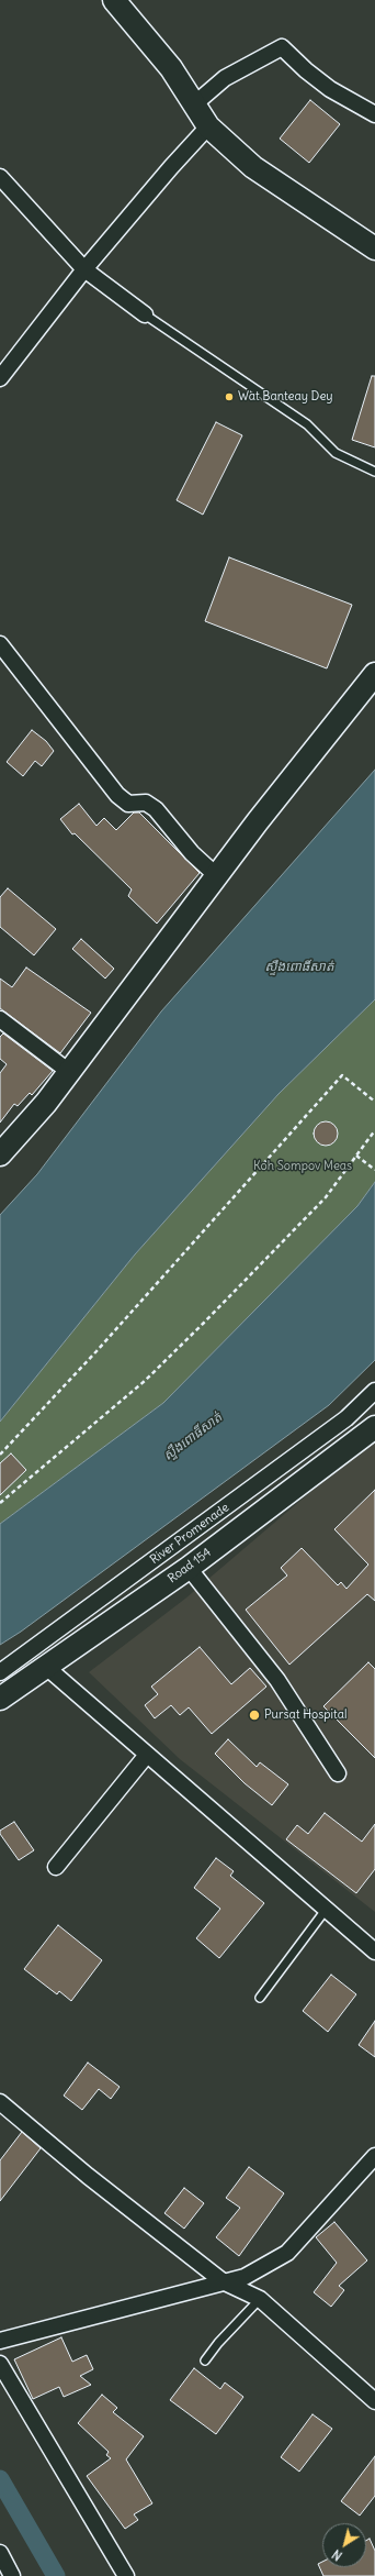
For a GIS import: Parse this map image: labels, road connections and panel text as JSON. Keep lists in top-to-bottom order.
{
  "streets": {
    "street": ["River Promenade", "Road 154"]
  },
  "water": ["ស្ទឹងពោធិ៍សាត់"],
  "parks": ["Koh Sompov Meas"],
  "places": ["Wat Banteay Dey", "Pursat Hospital"],
  "north": "bottom left"
}
